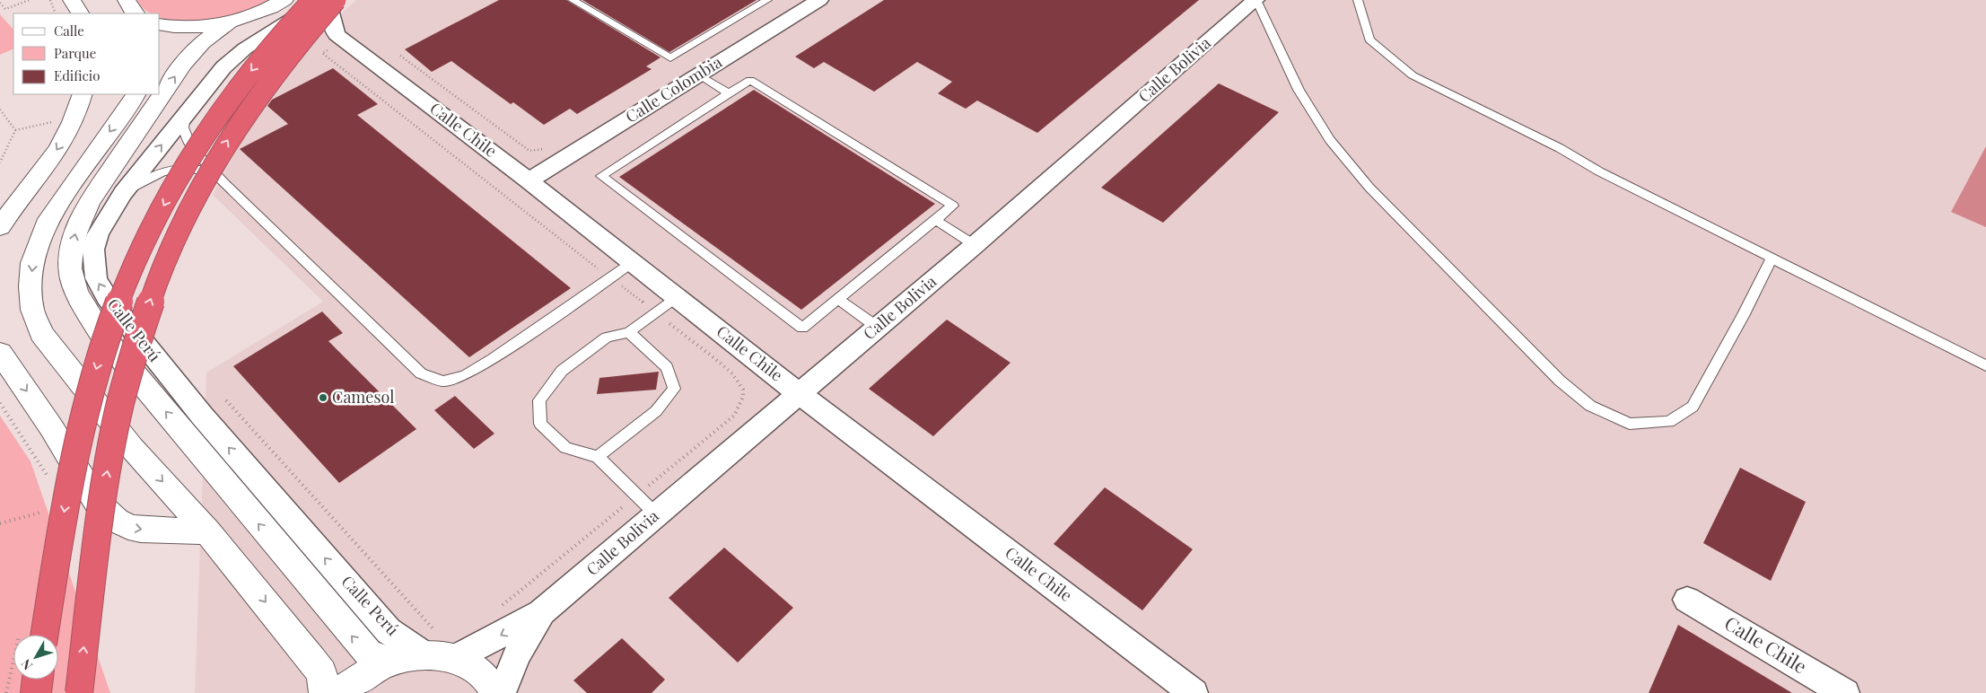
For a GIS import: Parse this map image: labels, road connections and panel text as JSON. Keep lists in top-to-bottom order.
{
  "streets": {
    "main road": ["Calle Perú"],
    "street": ["Calle Bolivia", "Calle Colombia", "Calle Chile"]
  },
  "crossings": [
    ["Calle Bolivia", "Calle Chile"],
    ["Calle Bolivia", "Calle Perú"],
    ["Calle Colombia", "Calle Chile"]
  ],
  "one_way": ["Calle Perú"],
  "places": ["Camesol"],
  "legend": ["Calle", "Parque", "Edificio"],
  "north": "bottom left"
}
